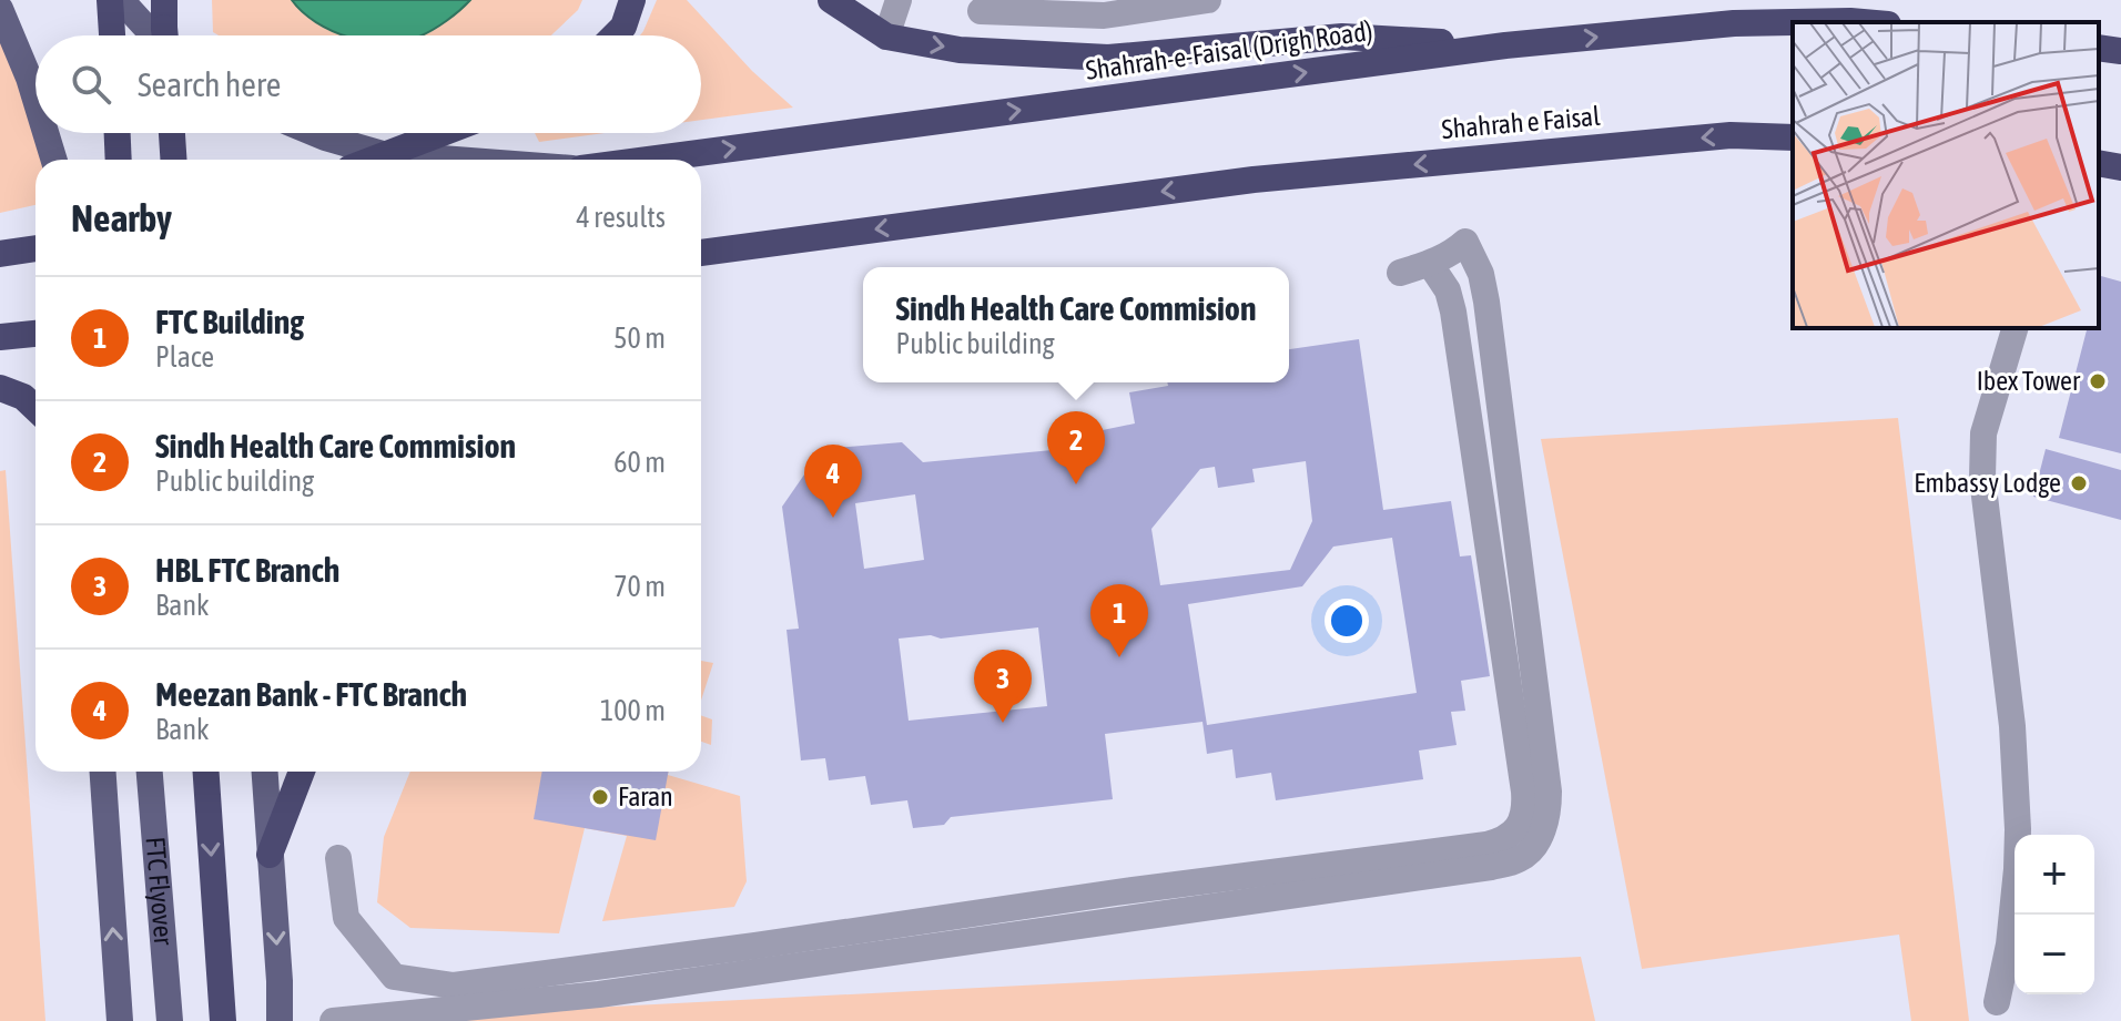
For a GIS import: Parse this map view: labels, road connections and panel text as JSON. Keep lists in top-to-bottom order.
{
  "streets": {
    "highway": ["Shahrah-e-Faisal (Drigh Road)", "Shahrah e Faisal"],
    "main road": ["FTC Flyover"]
  },
  "places": ["Ibex Tower", "Embassy Lodge", "Faran"],
  "page": {
    "search": "Search here",
    "heading": ["Nearby", "4 results"],
    "popup": ["Sindh Health Care Commision", "Public building"],
    "list": [
      {
        "mark": "1",
        "name": "FTC Building",
        "note": "Place",
        "value": "50 m"
      },
      {
        "mark": "2",
        "name": "Sindh Health Care Commision",
        "note": "Public building",
        "value": "60 m"
      },
      {
        "mark": "3",
        "name": "HBL FTC Branch",
        "note": "Bank",
        "value": "70 m"
      },
      {
        "mark": "4",
        "name": "Meezan Bank - FTC Branch",
        "note": "Bank",
        "value": "100 m"
      }
    ],
    "pins": [
      "2",
      "4",
      "1",
      "3"
    ],
    "map_buttons": ["+", "−"]
  }
}
